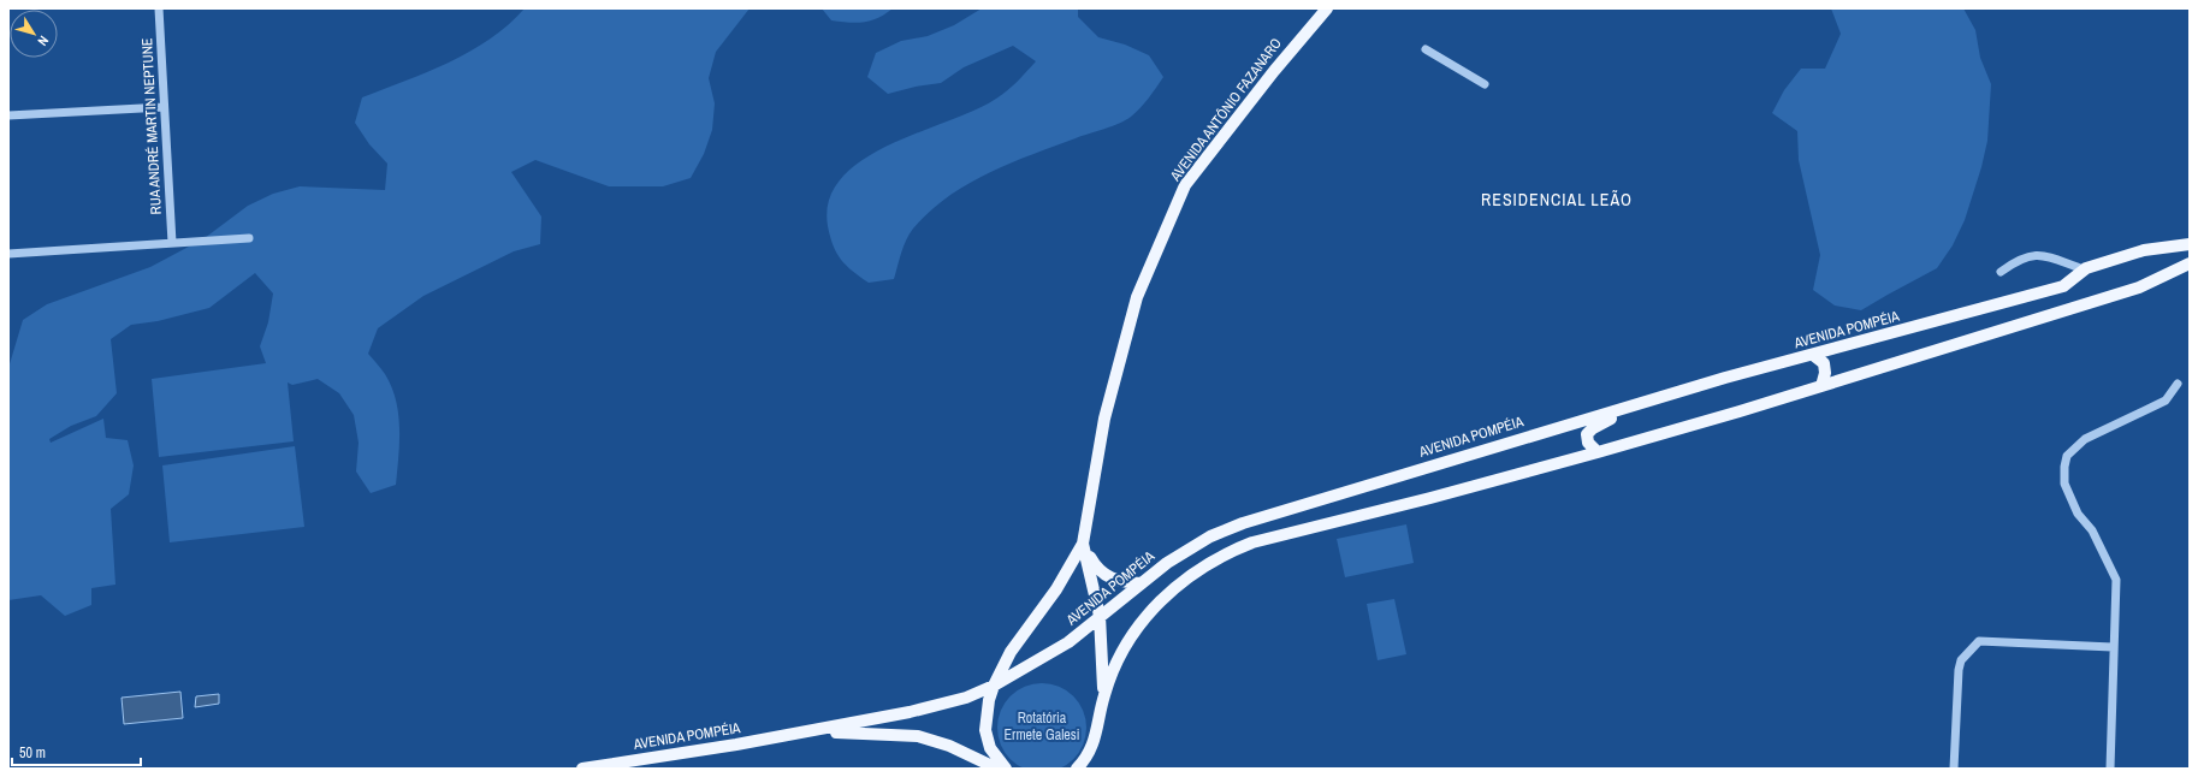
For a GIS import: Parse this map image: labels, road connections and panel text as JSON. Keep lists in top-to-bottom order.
{
  "streets": {
    "main road": ["AVENIDA ANTÔNIO FAZANARO", "AVENIDA POMPÉIA"],
    "street": ["RUA ANDRÉ MARTIN NEPTUNE"]
  },
  "crossings": [
    ["AVENIDA ANTÔNIO FAZANARO", "AVENIDA POMPÉIA"]
  ],
  "districts": ["RESIDENCIAL LEÃO"],
  "parks": ["Rotatória Ermete Galesi"],
  "scale_bar": "50 m",
  "north": "bottom right"
}
